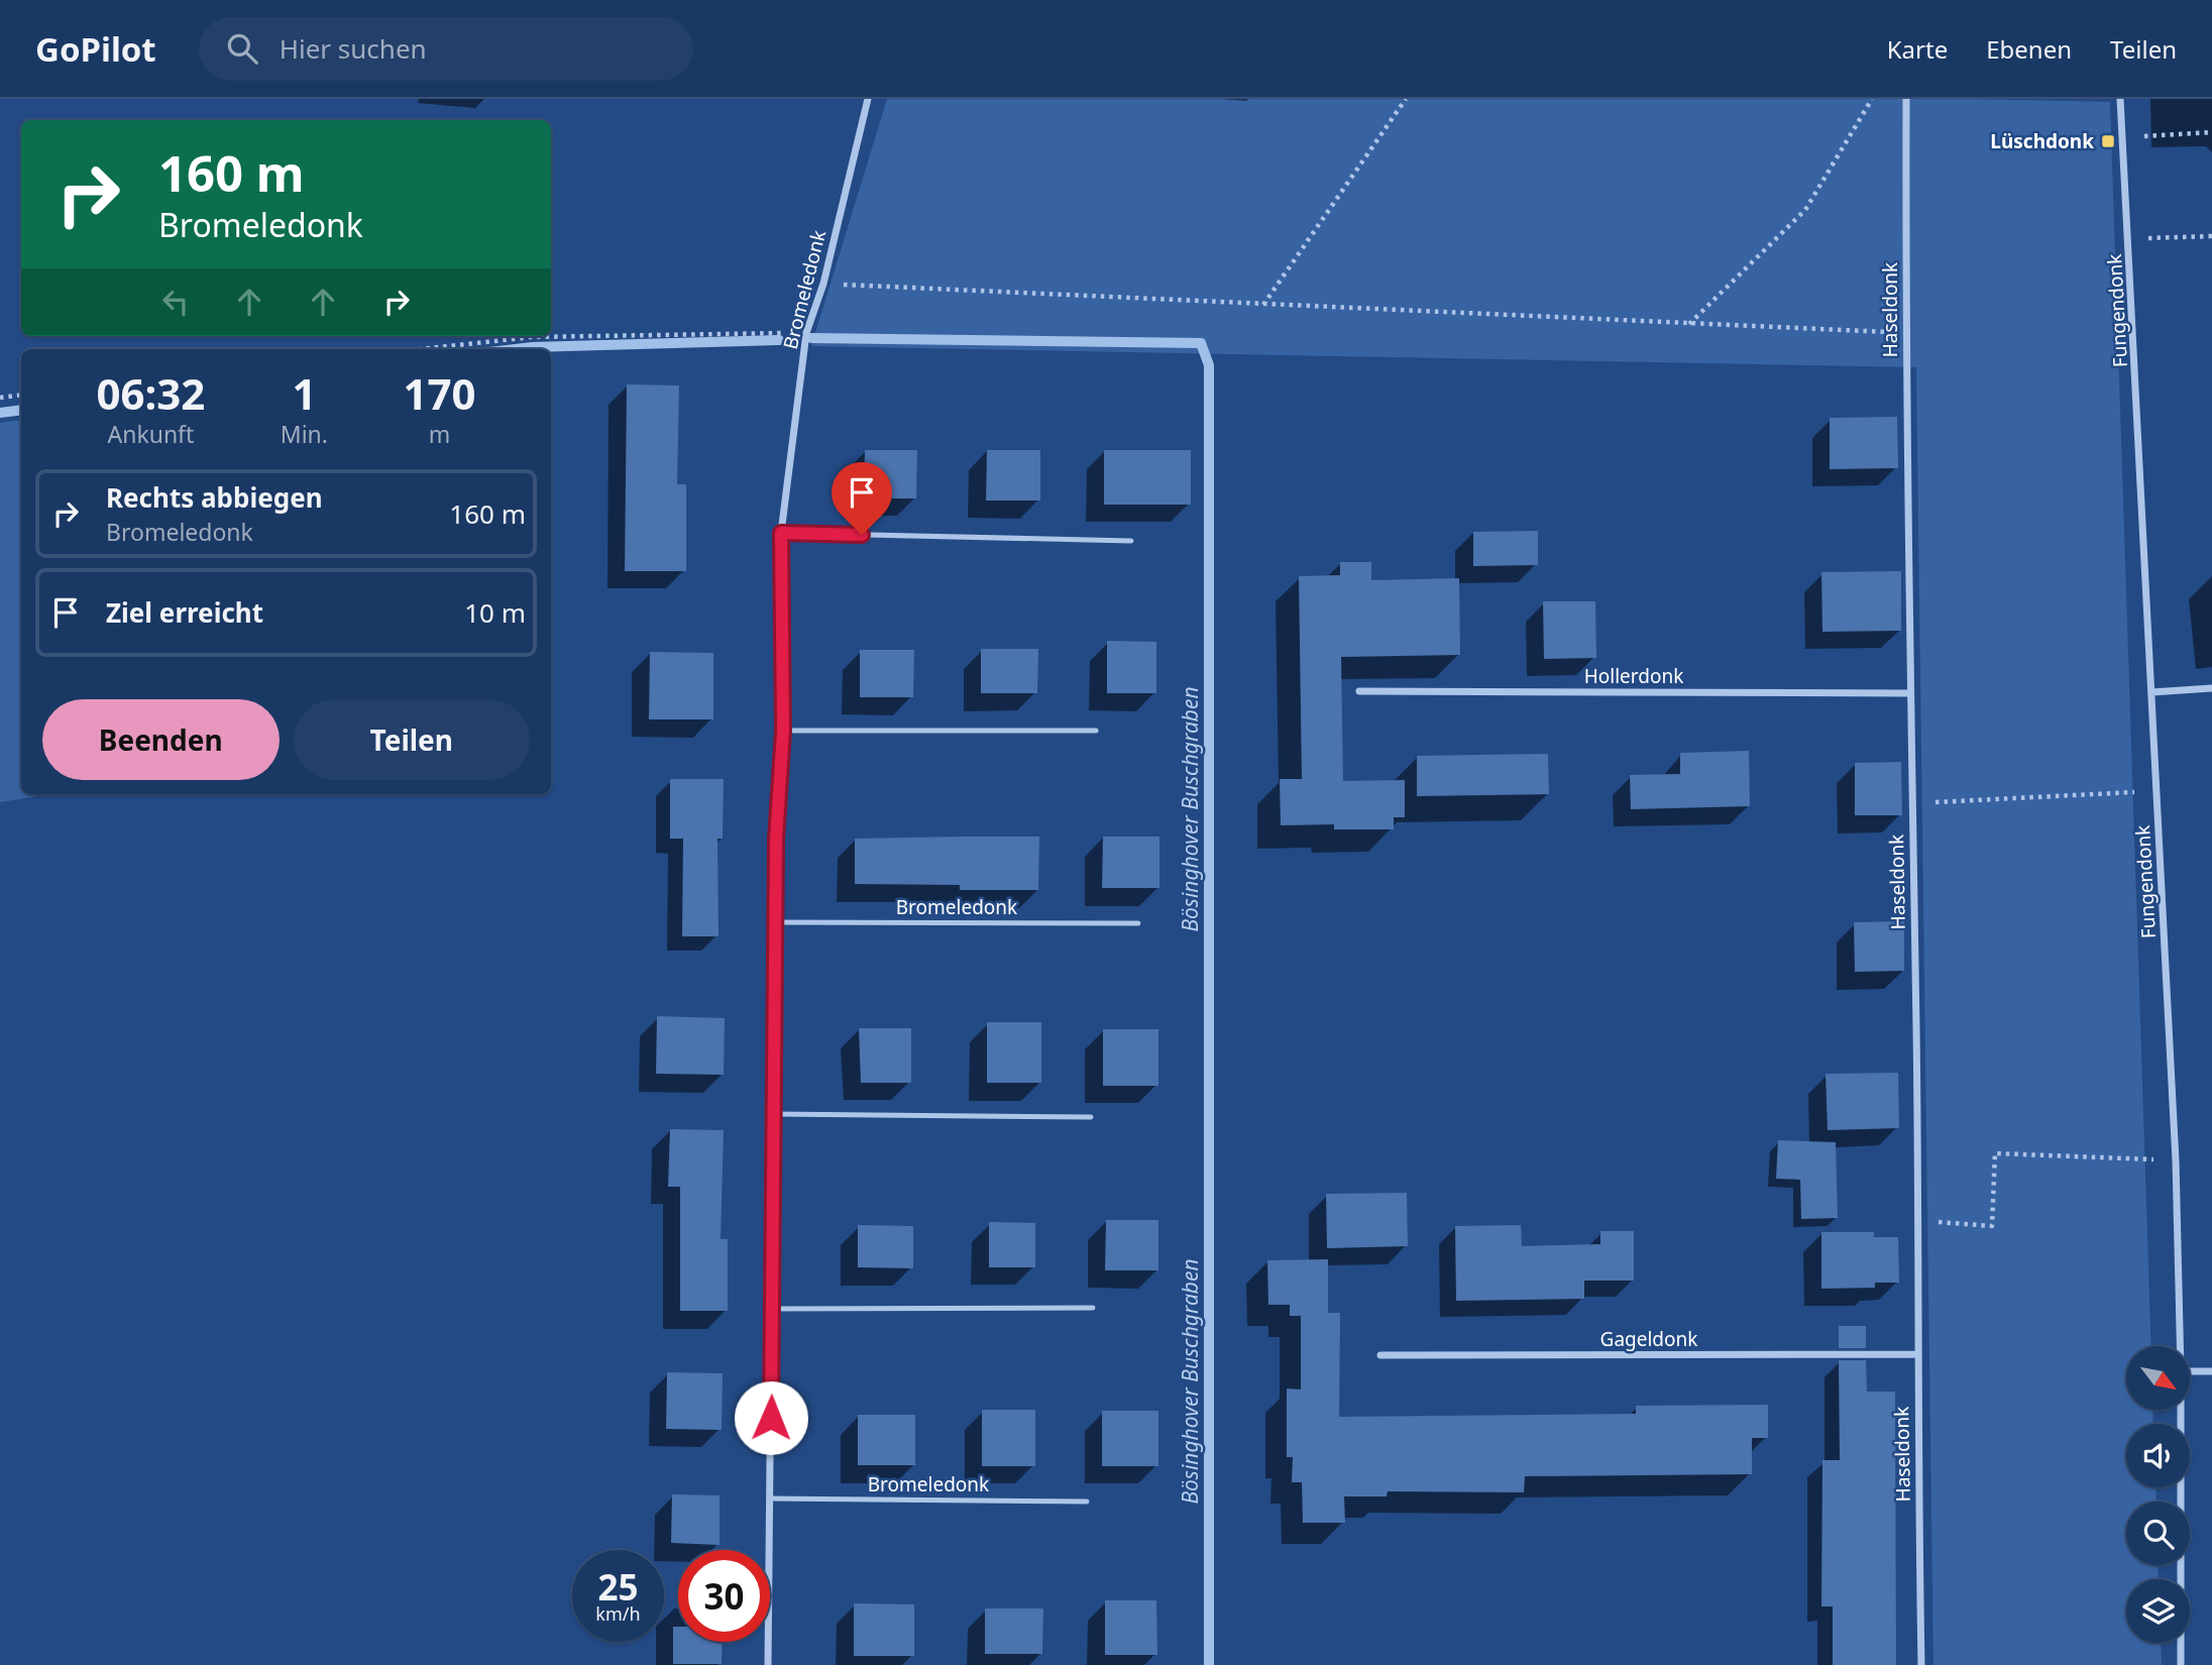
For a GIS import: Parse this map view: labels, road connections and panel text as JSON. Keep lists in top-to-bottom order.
{
  "streets": {
    "street": [
      "Bromeledonk",
      "Haseldonk",
      "Fungendonk",
      "Hollerdonk",
      "Gageldonk"
    ]
  },
  "crossings": [
    ["Haseldonk", "Hollerdonk"],
    ["Haseldonk", "Gageldonk"]
  ],
  "water": ["Bösinghover Buschgraben"],
  "places": {
    "transit": ["Lüschdonk"]
  },
  "north": "bottom right",
  "page": {
    "header": "GoPilot",
    "search": "Hier suchen",
    "nav": ["Karte", "Ebenen", "Teilen"],
    "turn": ["160 m", "Bromeledonk"],
    "eta": [
      "06:32",
      "Ankunft",
      "1",
      "Min.",
      "170",
      "m"
    ],
    "list": [
      {
        "name": "Rechts abbiegen",
        "note": "Bromeledonk",
        "value": "160 m"
      },
      {
        "name": "Ziel erreicht",
        "value": "10 m"
      }
    ],
    "buttons": ["Beenden", "Teilen"],
    "speed": "25 km/h",
    "limit": "30"
  }
}
